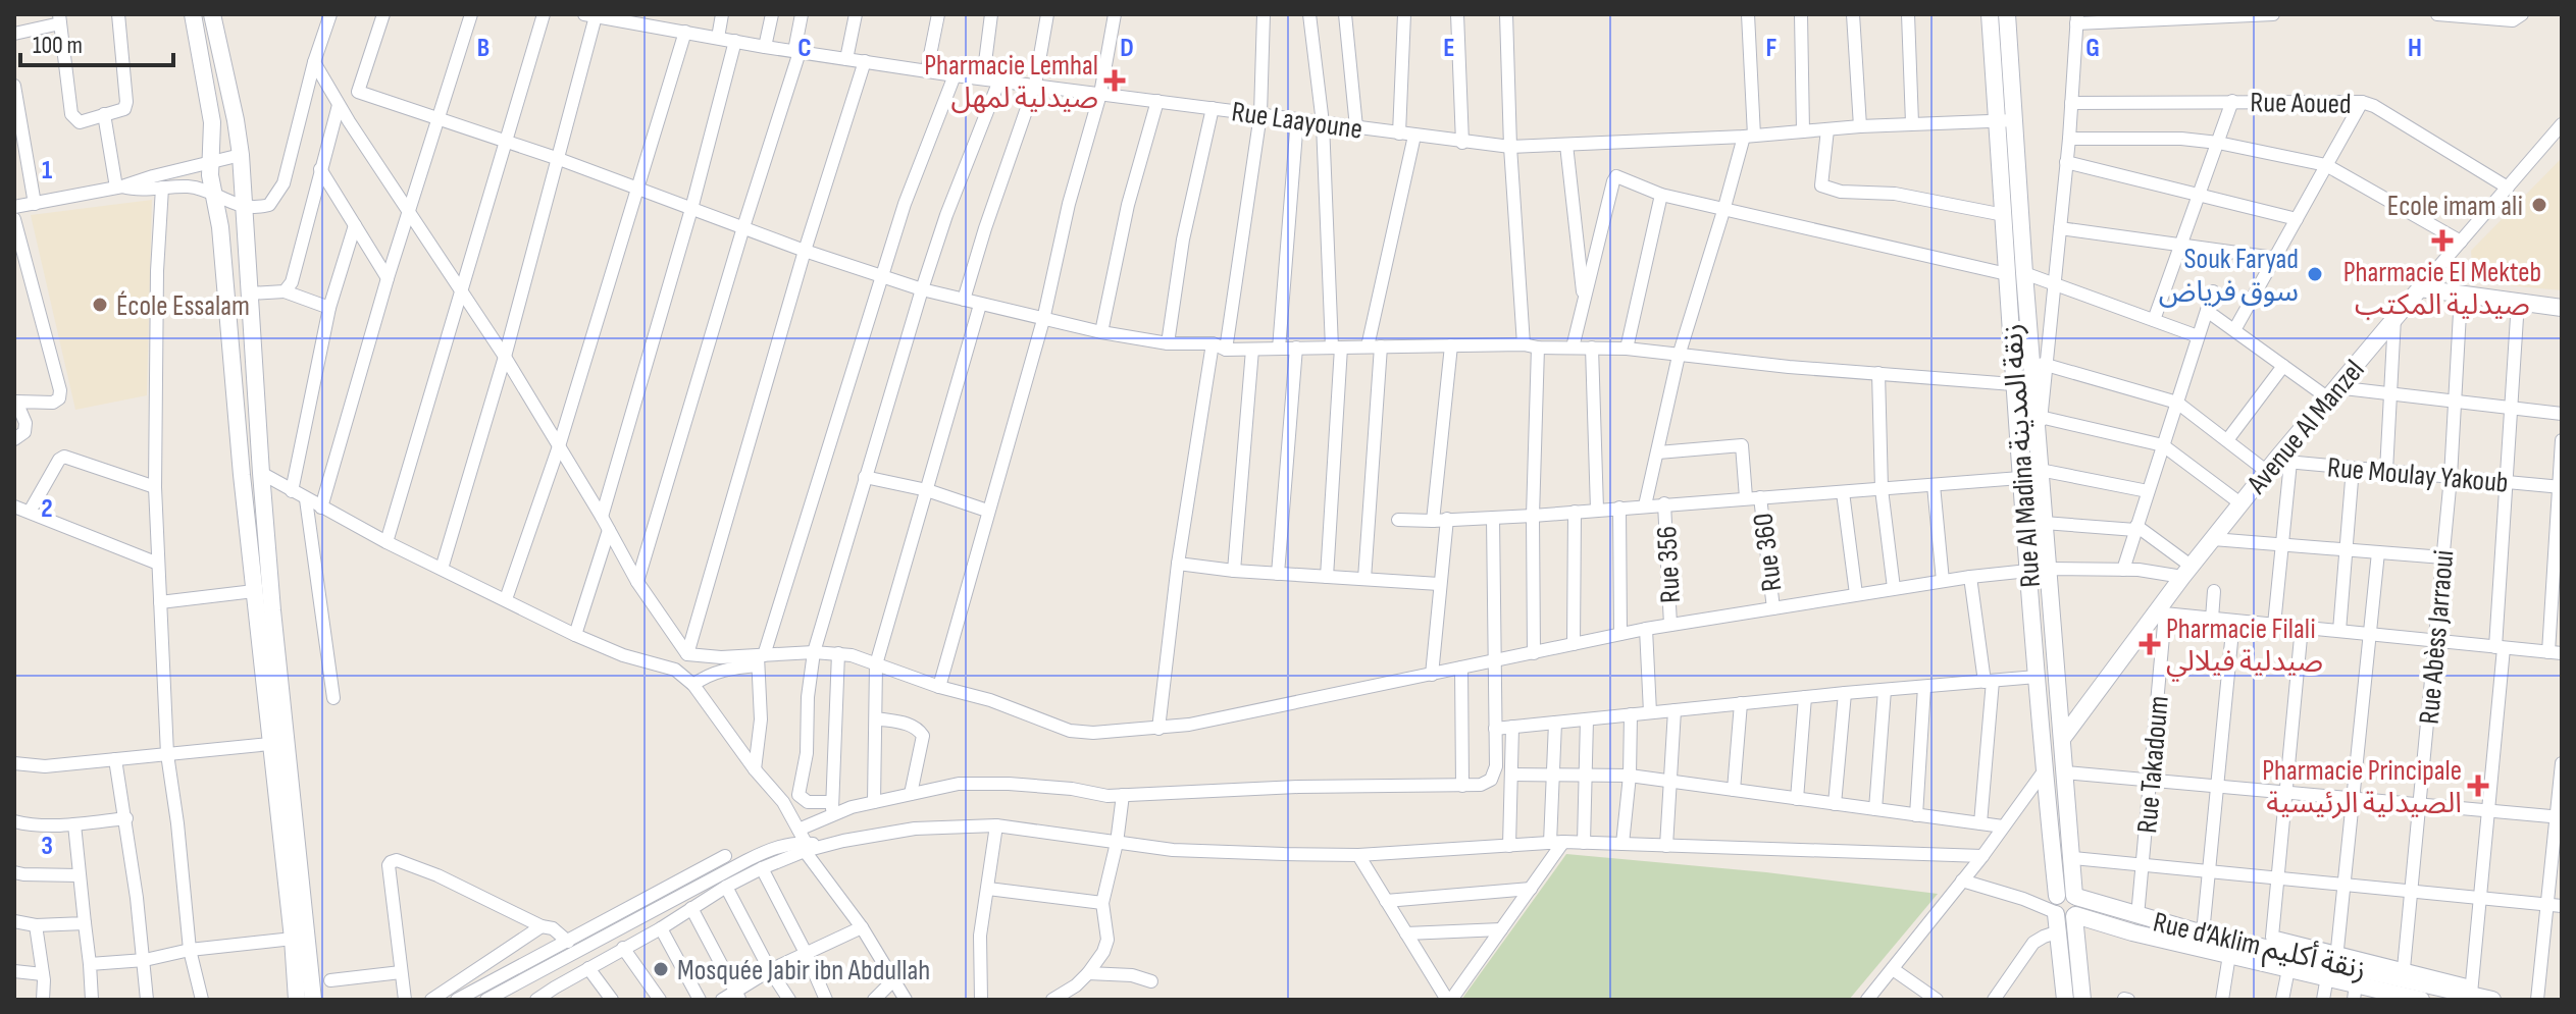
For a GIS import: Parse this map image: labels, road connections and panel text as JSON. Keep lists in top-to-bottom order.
{
  "streets": {
    "street": [
      "Rue Aoued",
      "Rue Laayoune",
      "Avenue Al Manzel",
      "Rue Al Madina زنقة المدينة",
      "Rue Moulay Yakoub",
      "Rue 360",
      "Rue 356",
      "Rue Abèss Jarraoui",
      "Rue Takadoum",
      "Rue d’Aklim زنقة أكليم"
    ]
  },
  "crossings": [
    ["Rue Aoued", "Avenue Al Manzel"],
    ["Rue Laayoune", "Rue Al Madina زنقة المدينة"],
    ["Avenue Al Manzel", "Rue Al Madina زنقة المدينة"],
    ["Avenue Al Manzel", "Rue Moulay Yakoub"],
    ["Avenue Al Manzel", "Rue Takadoum"],
    ["Rue Al Madina زنقة المدينة", "Rue d’Aklim زنقة أكليم"],
    ["Rue Moulay Yakoub", "Rue Abèss Jarraoui"],
    ["Rue Abèss Jarraoui", "Rue d’Aklim زنقة أكليم"],
    ["Rue Takadoum", "Rue d’Aklim زنقة أكليم"]
  ],
  "places": {
    "health": [
      "Pharmacie Lemhal صيدلية لمهل",
      "Pharmacie El Mekteb صيدلية المكتب",
      "Pharmacie Filali صيدلية فيلالي",
      "Pharmacie Principale الصيدلية الرئيسية"
    ],
    "other": [
      "Ecole imam ali",
      "Souk Faryad سوق فرياض",
      "École Essalam",
      "Mosquée Jabir ibn Abdullah"
    ]
  },
  "scale_bar": "100 m",
  "grid": {
    "columns": [
      "B",
      "C",
      "D",
      "E",
      "F",
      "G",
      "H"
    ],
    "rows": ["1", "2", "3"]
  }
}
